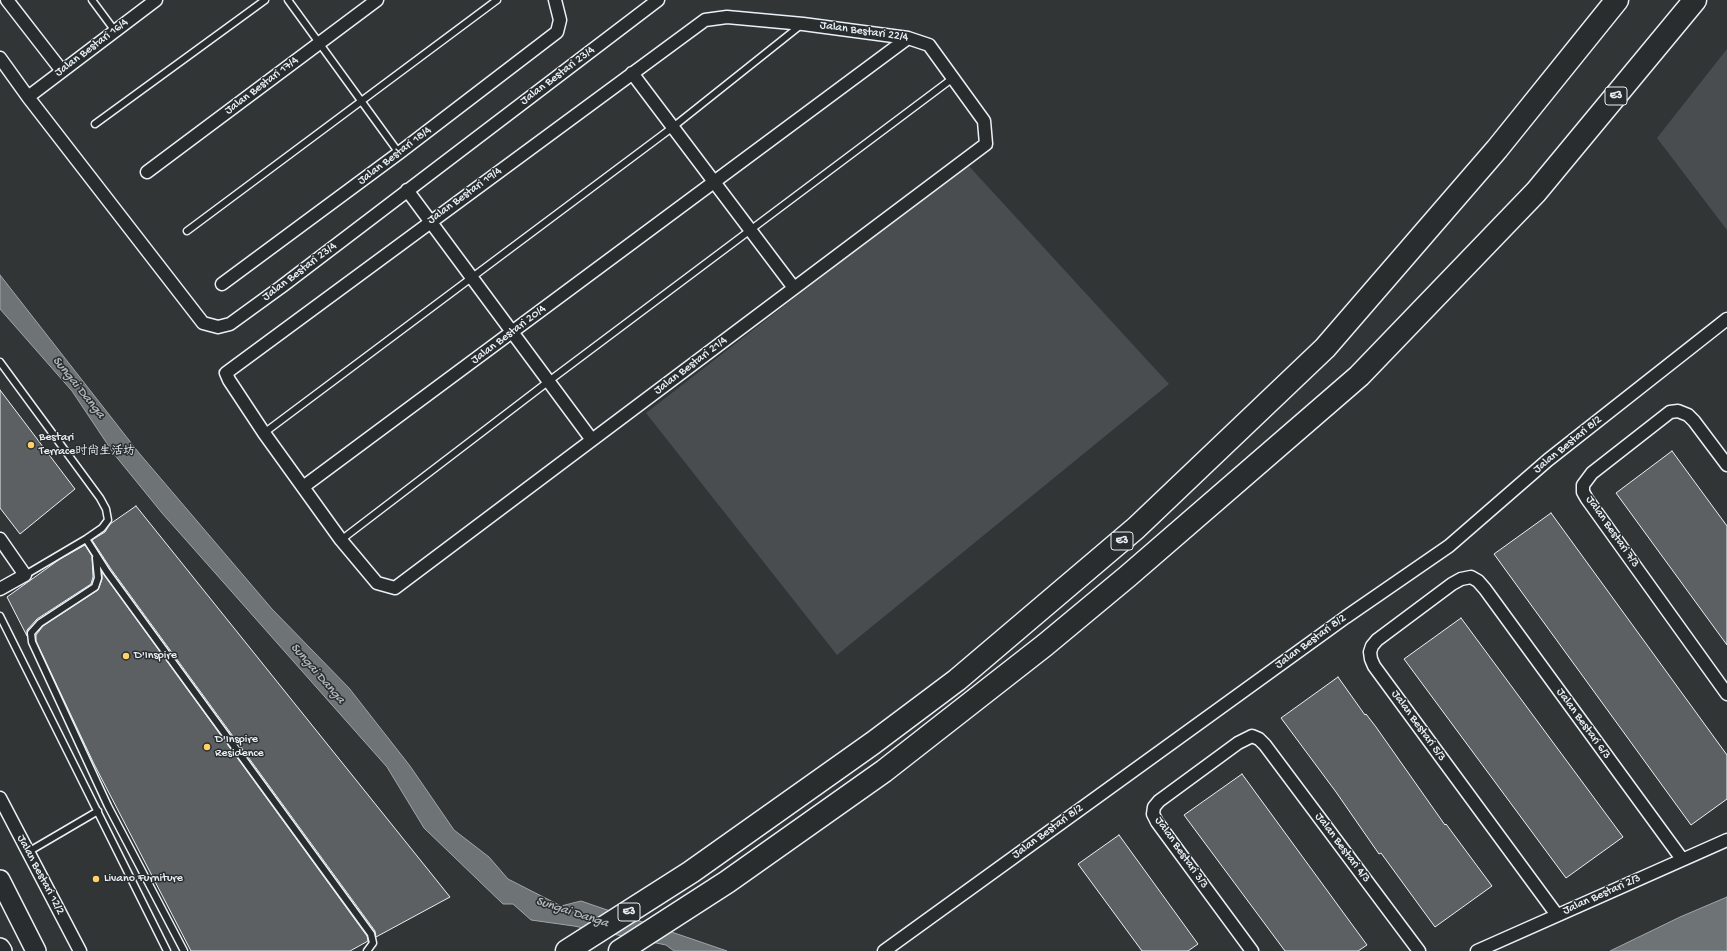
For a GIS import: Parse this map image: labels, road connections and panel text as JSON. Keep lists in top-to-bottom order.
{
  "streets": {
    "highway": ["E3"],
    "street": [
      "Jalan Bestari 22/4",
      "Jalan Bestari 16/4",
      "Jalan Bestari 23/4",
      "Jalan Bestari 17/4",
      "Jalan Bestari 18/4",
      "Jalan Bestari 19/4",
      "Jalan Bestari 20/4",
      "Jalan Bestari 21/4",
      "Jalan Bestari 8/2",
      "Jalan Bestari 7/3",
      "Jalan Bestari 6/3",
      "Jalan Bestari 5/3",
      "Jalan Bestari 4/3",
      "Jalan Bestari 3/3",
      "Jalan Bestari 12/2",
      "Jalan Bestari 2/3"
    ]
  },
  "crossings": [
    ["Jalan Bestari 22/4", "Jalan Bestari 19/4"],
    ["Jalan Bestari 22/4", "Jalan Bestari 20/4"],
    ["Jalan Bestari 22/4", "Jalan Bestari 21/4"],
    ["Jalan Bestari 16/4", "Jalan Bestari 23/4"],
    ["Jalan Bestari 6/3", "Jalan Bestari 5/3"],
    ["Jalan Bestari 6/3", "Jalan Bestari 2/3"],
    ["Jalan Bestari 5/3", "Jalan Bestari 2/3"],
    ["Jalan Bestari 4/3", "Jalan Bestari 3/3"]
  ],
  "water": ["Sungai Danga"],
  "places": [
    "Bestari Terrace时尚生活坊",
    "D'Inspire",
    "D'Inspire Residence",
    "Livano Furniture"
  ]
}
